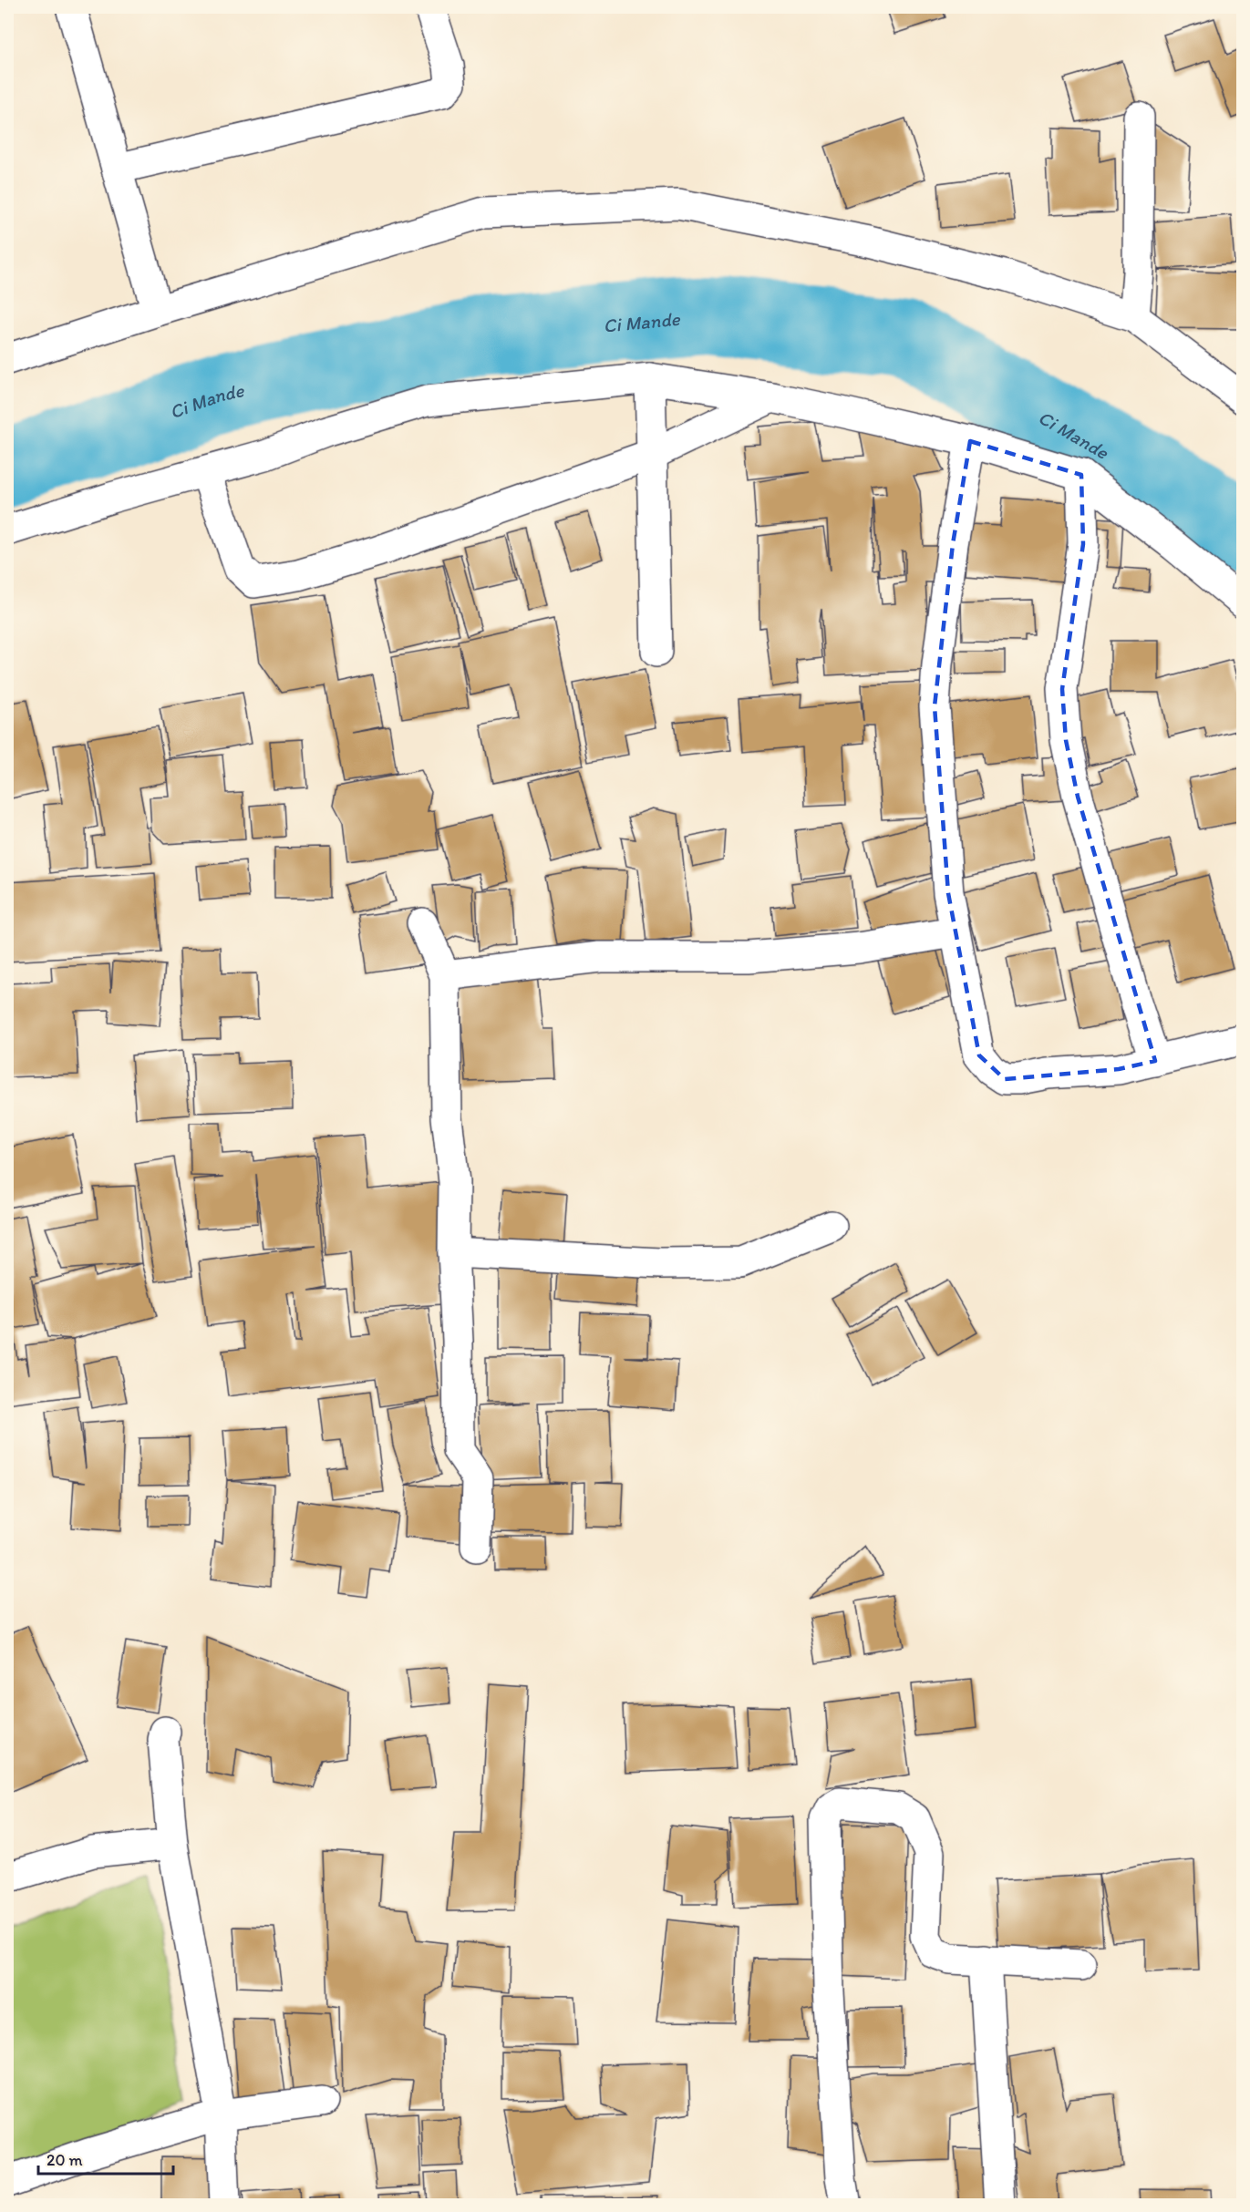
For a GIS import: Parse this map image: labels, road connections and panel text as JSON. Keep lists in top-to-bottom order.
{
  "water": ["Ci Mande"],
  "scale_bar": "20 m"
}
